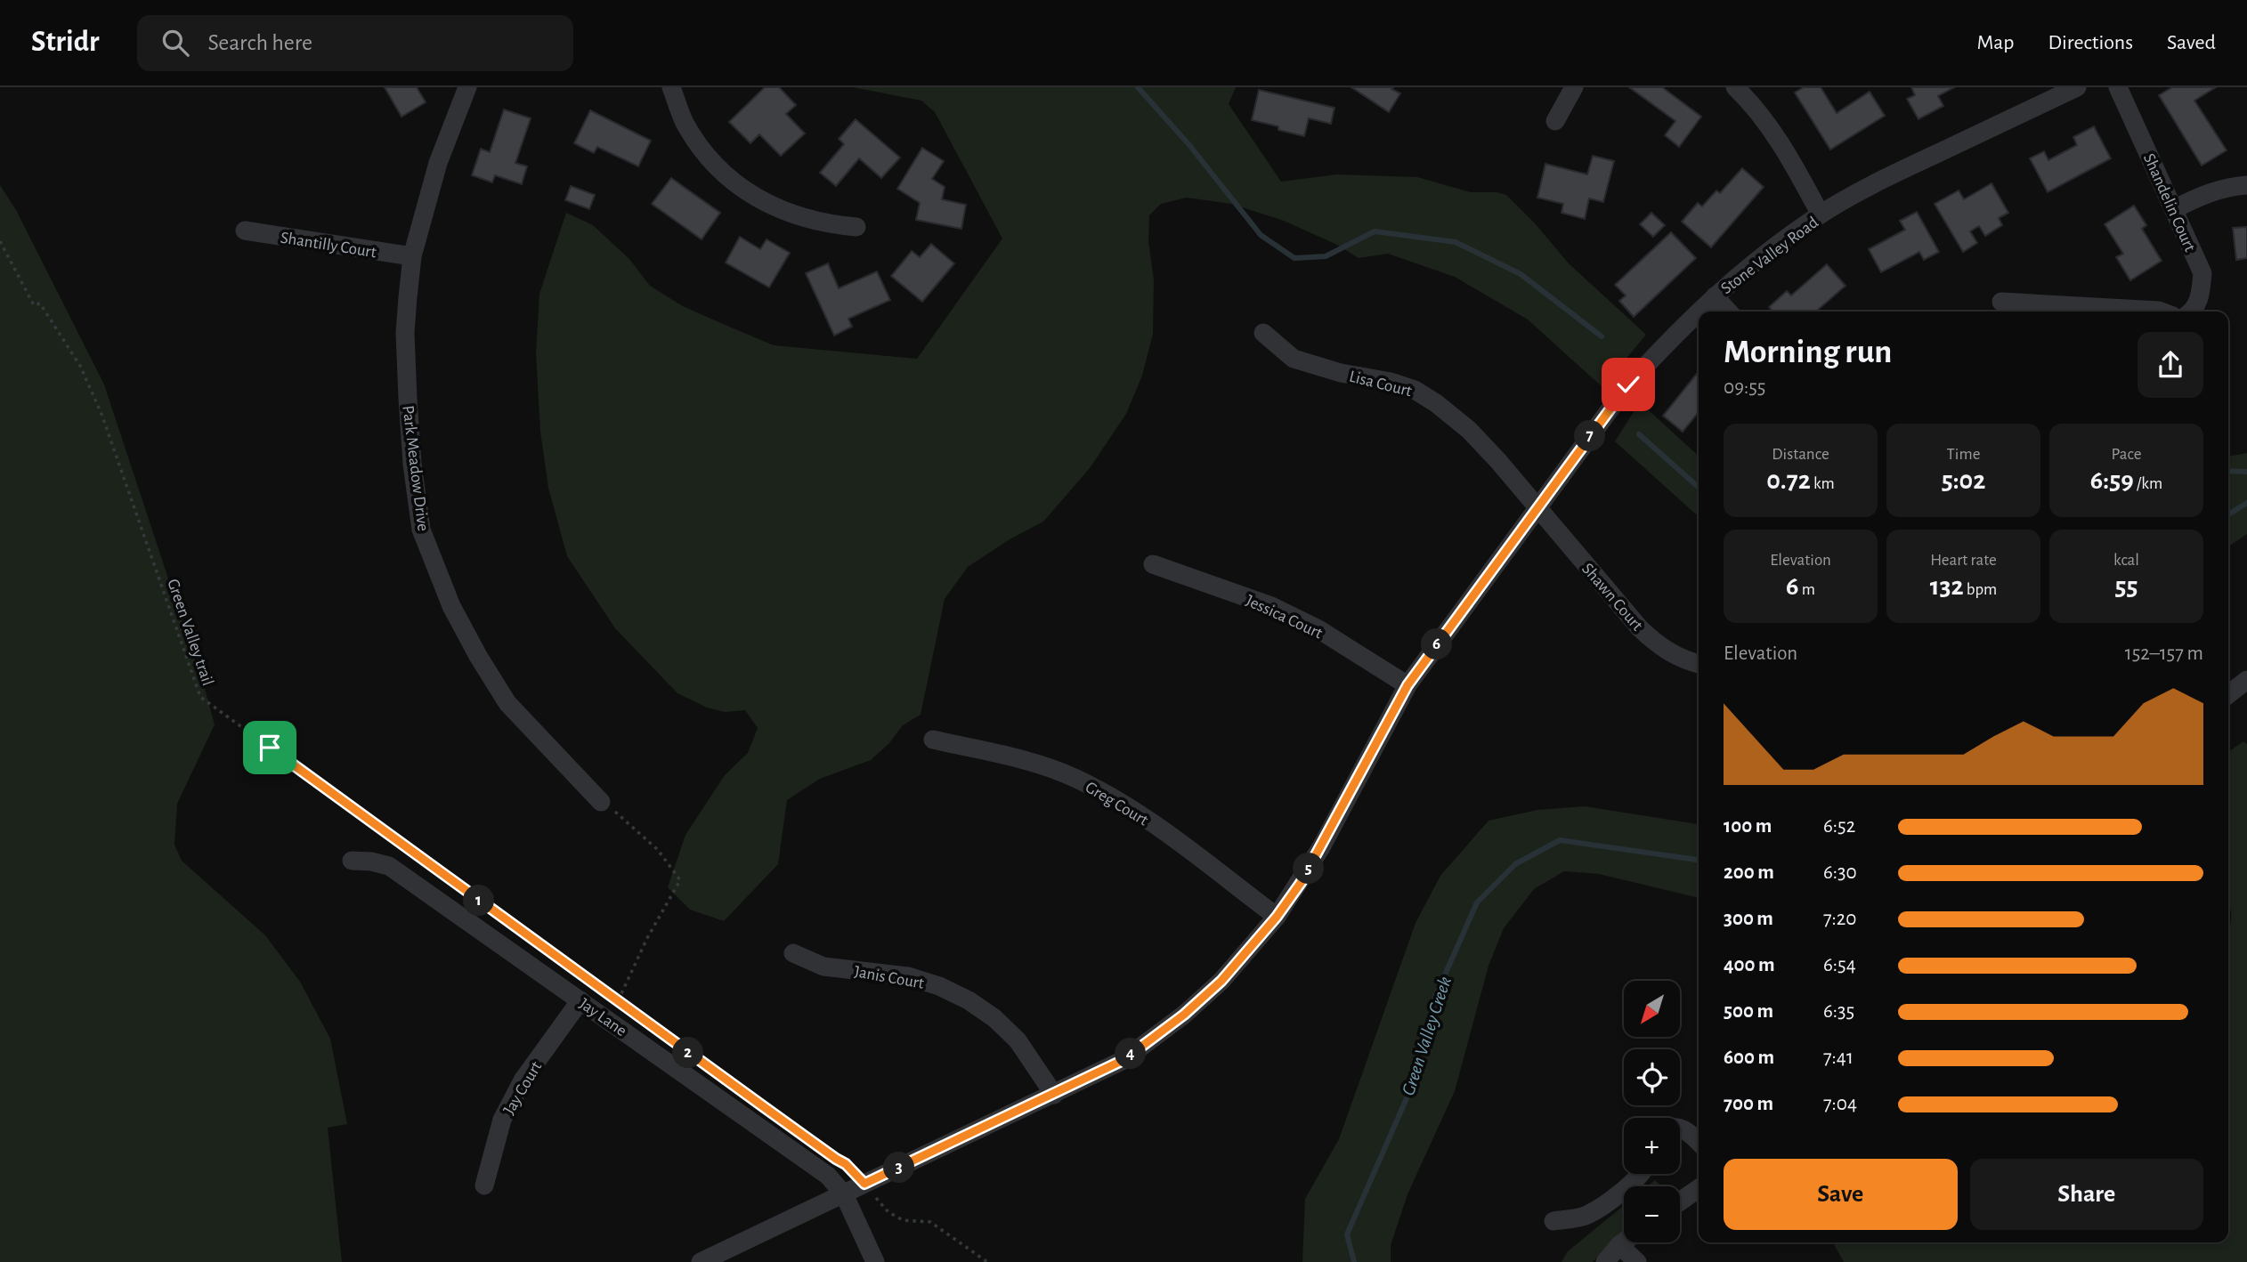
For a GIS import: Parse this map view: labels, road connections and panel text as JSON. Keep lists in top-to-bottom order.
{
  "streets": {
    "street": [
      "Shandelin Court",
      "Shantilly Court",
      "Stone Valley Road",
      "Lisa Court",
      "Park Meadow Drive",
      "Shawn Court",
      "Jessica Court",
      "Greg Court",
      "Janis Court",
      "Jay Lane",
      "Jay Court"
    ],
    "path": ["Green Valley trail"]
  },
  "crossings": [
    ["Shantilly Court", "Park Meadow Drive"],
    ["Stone Valley Road", "Lisa Court"],
    ["Stone Valley Road", "Shawn Court"],
    ["Stone Valley Road", "Jessica Court"],
    ["Stone Valley Road", "Greg Court"],
    ["Stone Valley Road", "Janis Court"],
    ["Stone Valley Road", "Jay Lane"],
    ["Lisa Court", "Shawn Court"],
    ["Jay Lane", "Jay Court"]
  ],
  "water": ["Green Valley Creek"],
  "north": "bottom left",
  "page": {
    "header": "Stridr",
    "search": "Search here",
    "nav": ["Map", "Directions", "Saved"],
    "heading": ["Morning run", "09:55"],
    "stats": [
      ["Distance", "0.72 km"],
      ["Time", "5:02"],
      ["Pace", "6:59 /km"],
      ["Elevation", "6 m"],
      ["Heart rate", "132 bpm"],
      ["kcal", "55"]
    ],
    "pins": [
      "7",
      "6",
      "5",
      "1",
      "2",
      "4",
      "3"
    ],
    "chart": ["Elevation", "152–157 m"],
    "list": [
      {
        "name": "100 m",
        "note": "6:52"
      },
      {
        "name": "200 m",
        "note": "6:30"
      },
      {
        "name": "300 m",
        "note": "7:20"
      },
      {
        "name": "400 m",
        "note": "6:54"
      },
      {
        "name": "500 m",
        "note": "6:35"
      },
      {
        "name": "600 m",
        "note": "7:41"
      },
      {
        "name": "700 m",
        "note": "7:04"
      }
    ],
    "map_buttons": ["+", "−"],
    "buttons": ["Save", "Share"]
  }
}
